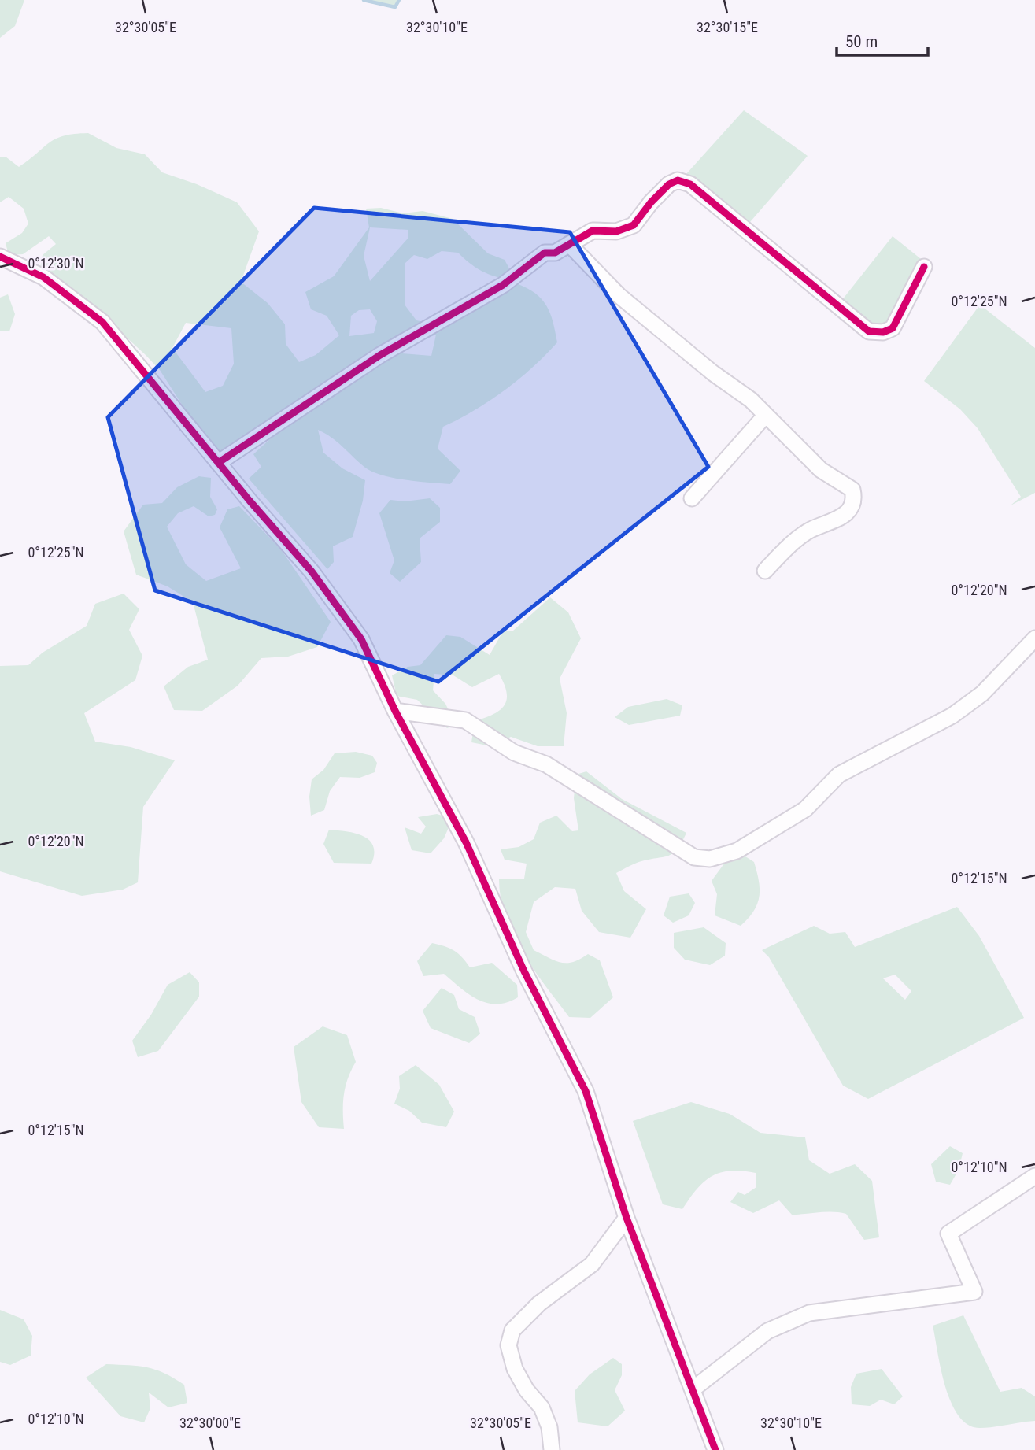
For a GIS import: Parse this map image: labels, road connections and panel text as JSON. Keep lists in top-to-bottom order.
{
  "scale_bar": "50 m",
  "coordinates": [
    "32°30'05\"E",
    "32°30'10\"E",
    "32°30'15\"E",
    "0°12'30\"N",
    "0°12'25\"N",
    "0°12'20\"N",
    "0°12'15\"N",
    "0°12'10\"N",
    "32°30'00\"E"
  ]
}
